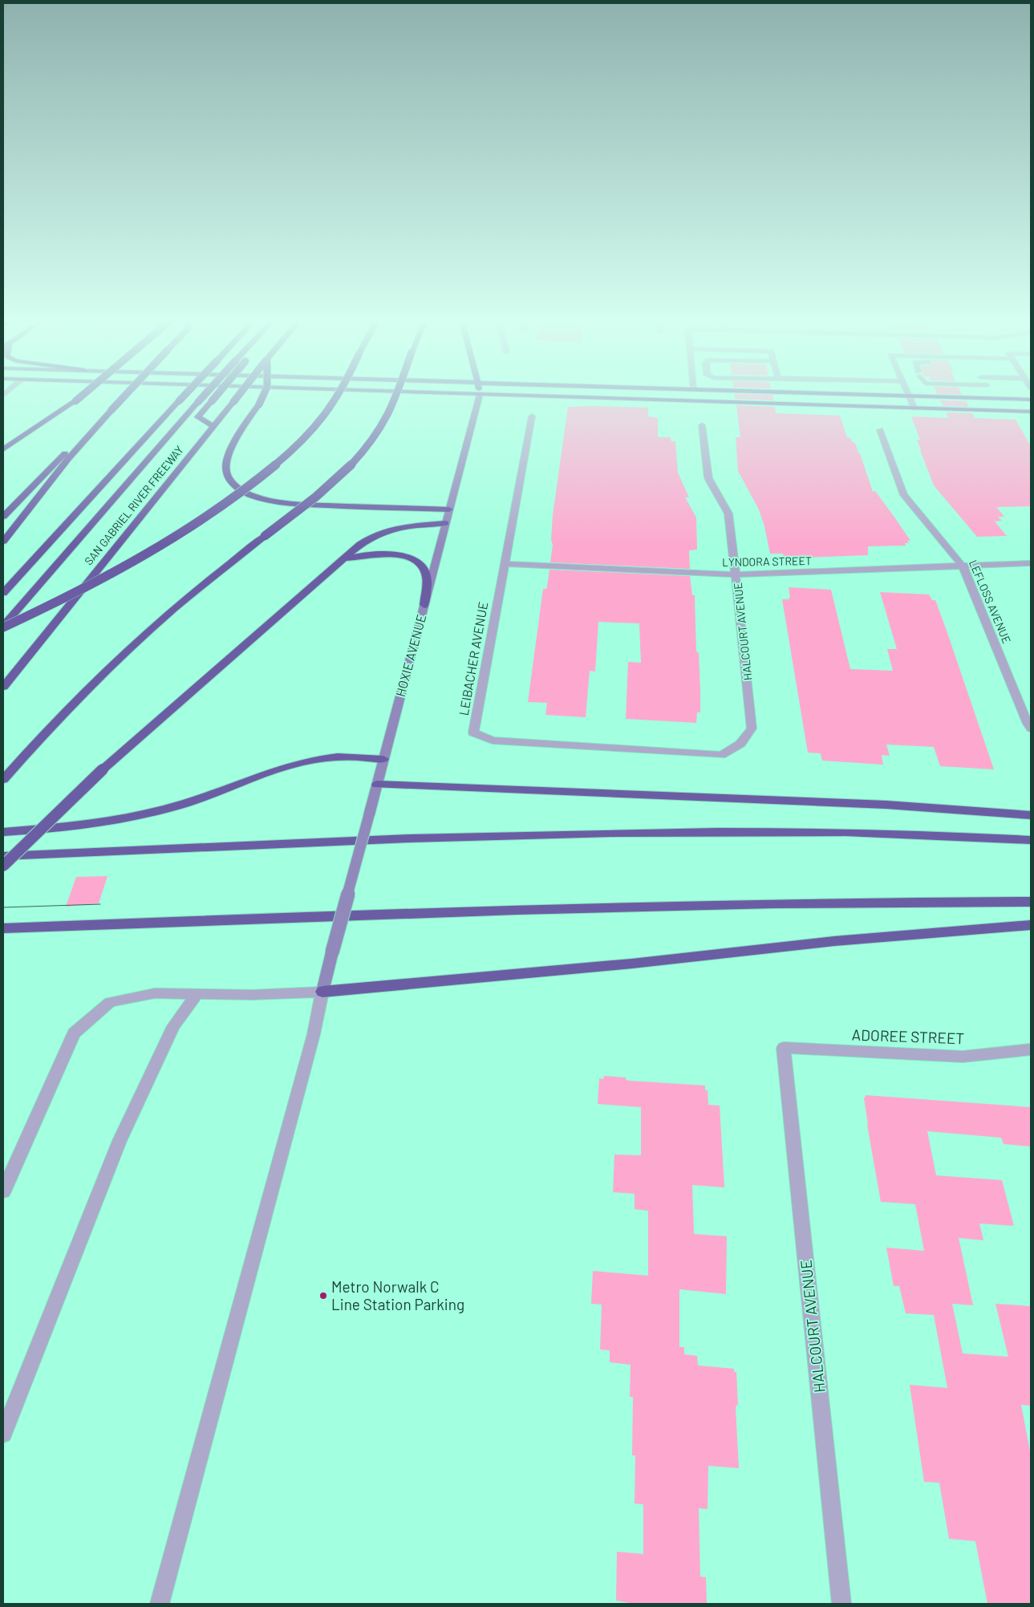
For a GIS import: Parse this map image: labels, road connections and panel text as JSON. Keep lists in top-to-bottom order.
{
  "streets": {
    "highway": ["SAN GABRIEL RIVER FREEWAY"],
    "main road": ["HOXIE AVENUE"],
    "street": [
      "LYNDORA STREET",
      "LEFLOSS AVENUE",
      "HALCOURT AVENUE",
      "LEIBACHER AVENUE",
      "ADOREE STREET"
    ]
  },
  "crossings": [
    ["LYNDORA STREET", "LEFLOSS AVENUE"],
    ["LYNDORA STREET", "HALCOURT AVENUE"],
    ["LYNDORA STREET", "LEIBACHER AVENUE"],
    ["HALCOURT AVENUE", "LEIBACHER AVENUE"],
    ["HALCOURT AVENUE", "ADOREE STREET"]
  ],
  "places": ["Metro Norwalk C Line Station Parking"]
}
